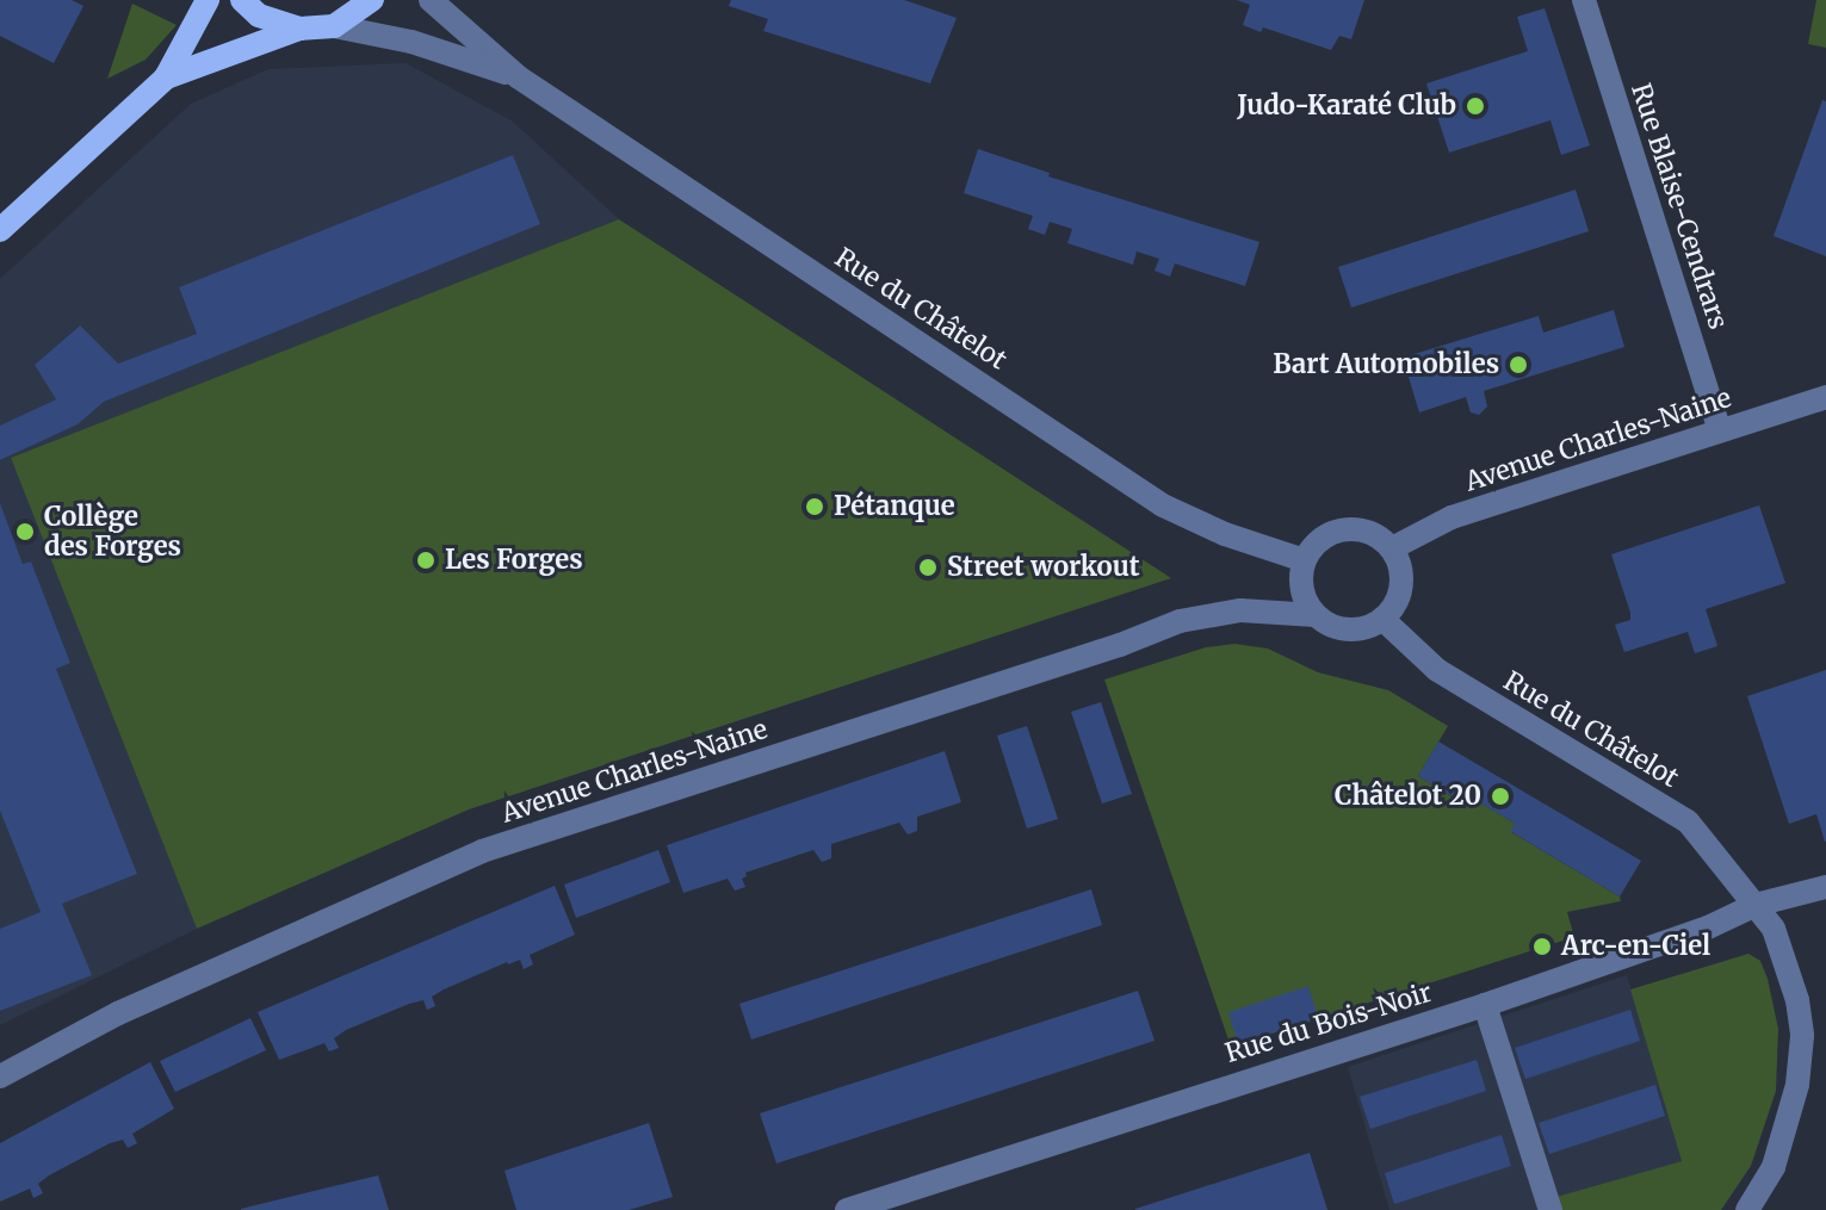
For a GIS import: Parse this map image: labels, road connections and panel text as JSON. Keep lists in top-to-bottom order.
{
  "streets": {
    "street": [
      "Rue Blaise-Cendrars",
      "Rue du Châtelot",
      "Avenue Charles-Naine",
      "Rue du Bois-Noir"
    ]
  },
  "crossings": [
    ["Rue Blaise-Cendrars", "Avenue Charles-Naine"],
    ["Rue du Châtelot", "Avenue Charles-Naine"],
    ["Rue du Châtelot", "Rue du Bois-Noir"]
  ],
  "places": [
    "Judo-Karaté Club",
    "Bart Automobiles",
    "Pétanque",
    "Collège des Forges",
    "Les Forges",
    "Street workout",
    "Châtelot 20",
    "Arc-en-Ciel"
  ]
}
